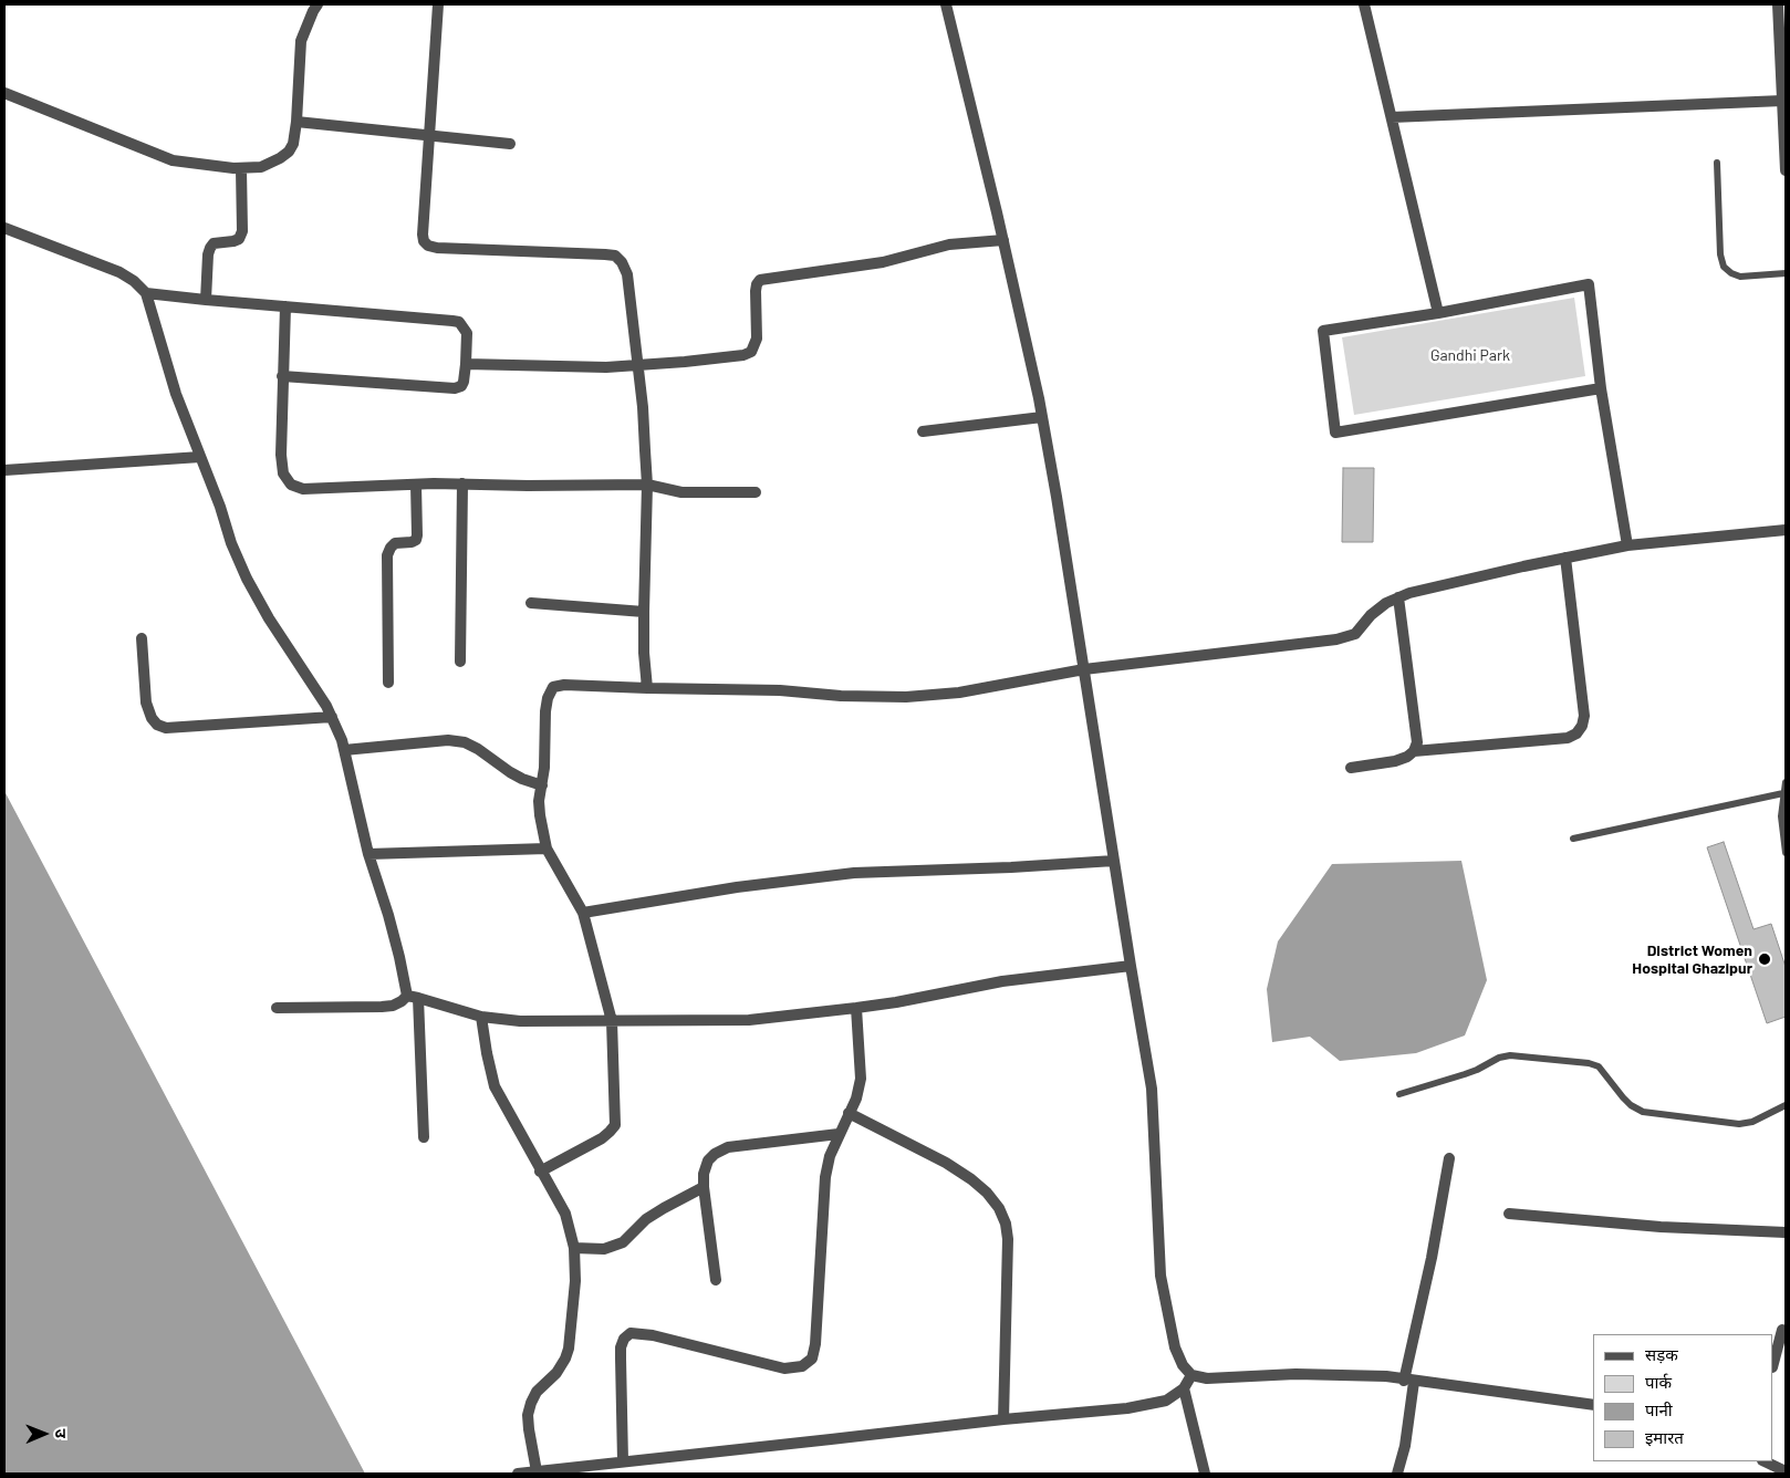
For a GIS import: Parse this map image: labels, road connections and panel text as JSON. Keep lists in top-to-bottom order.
{
  "parks": ["Gandhi Park"],
  "places": ["District Women Hospital Ghazipur"],
  "legend": [
    "सड़क",
    "पार्क",
    "पानी",
    "इमारत"
  ],
  "north": "right"
}
